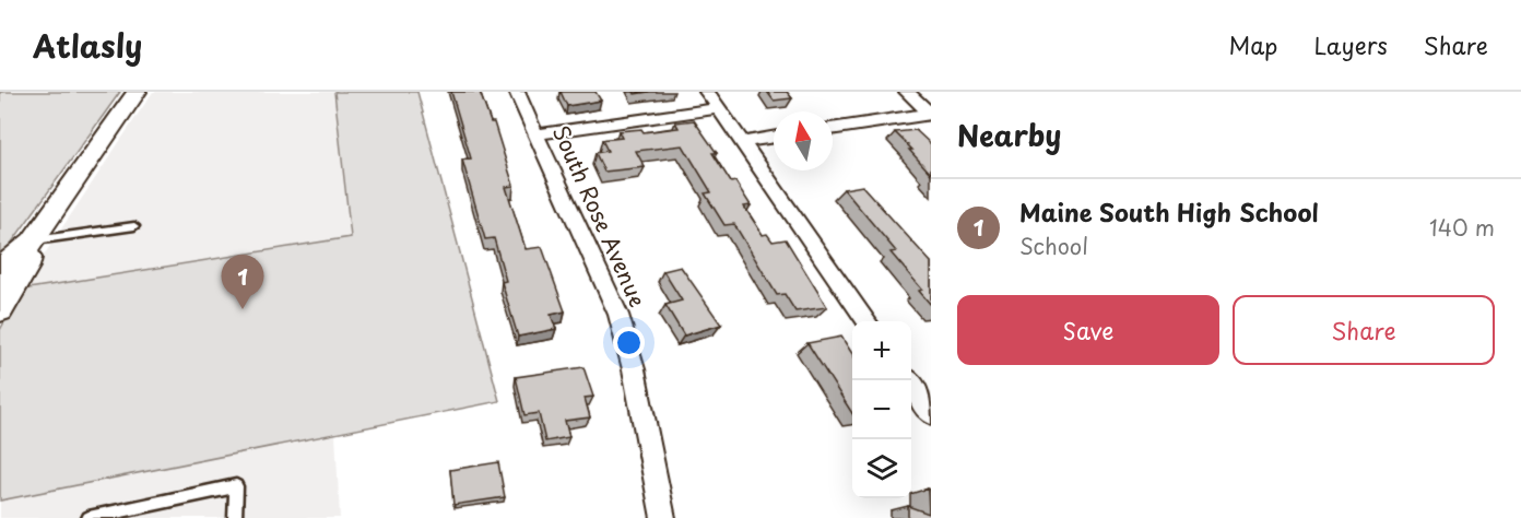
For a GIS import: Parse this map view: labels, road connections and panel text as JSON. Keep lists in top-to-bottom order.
{
  "streets": {
    "street": ["South Rose Avenue"]
  },
  "north": "top",
  "page": {
    "header": "Atlasly",
    "nav": ["Map", "Layers", "Share"],
    "heading": "Nearby",
    "list": [
      {
        "mark": "1",
        "name": "Maine South High School",
        "note": "School",
        "value": "140 m"
      }
    ],
    "pins": "1",
    "buttons": ["Save", "Share"],
    "map_buttons": ["+", "−"]
  }
}
